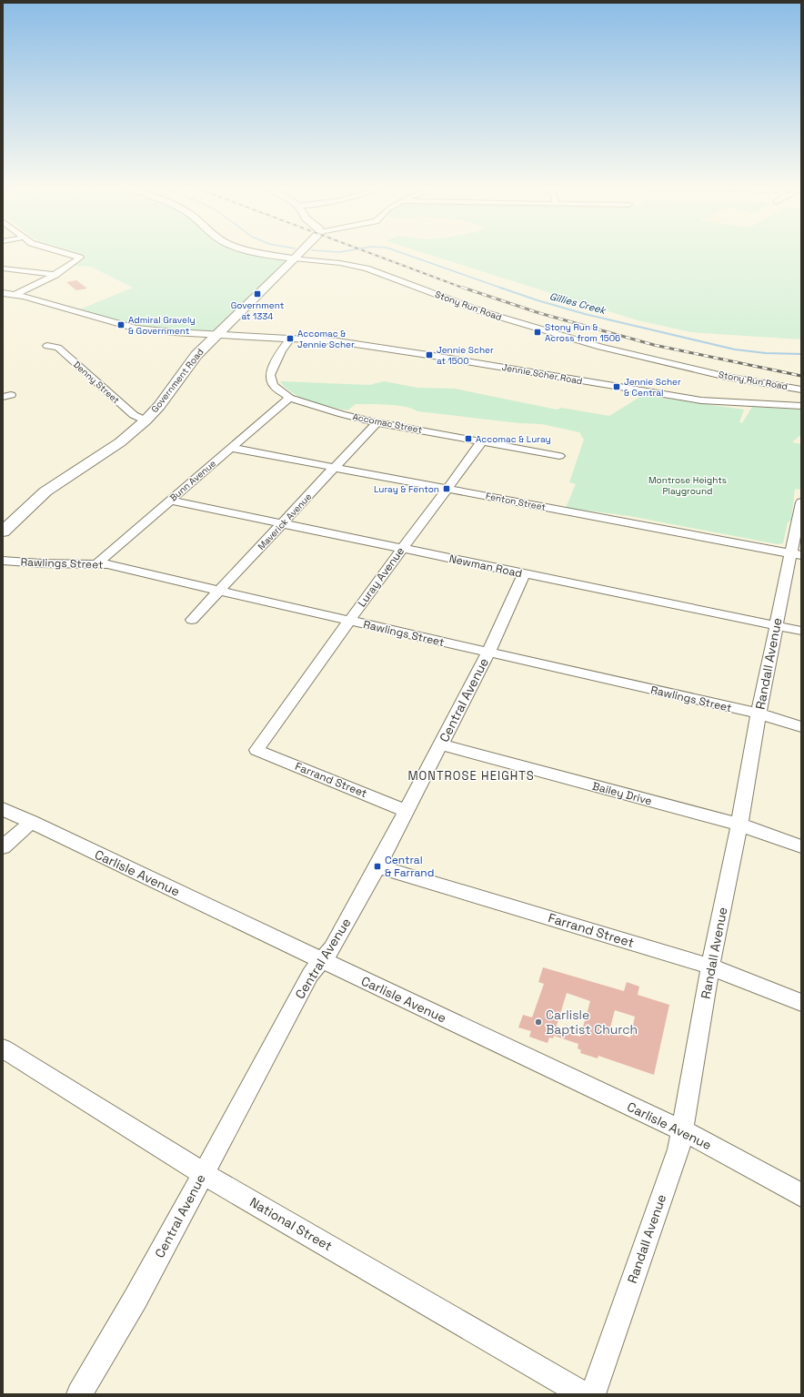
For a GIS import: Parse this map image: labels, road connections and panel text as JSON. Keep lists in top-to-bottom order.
{
  "streets": {
    "main road": ["Stony Run Road", "Government Road"],
    "street": [
      "Jennie Scher Road",
      "Denny Street",
      "Accomac Street",
      "Bunn Avenue",
      "Fenton Street",
      "Maverick Avenue",
      "Rawlings Street",
      "Newman Road",
      "Luray Avenue",
      "Randall Avenue",
      "Central Avenue",
      "Farrand Street",
      "Bailey Drive",
      "Carlisle Avenue",
      "National Street"
    ]
  },
  "crossings": [
    ["Stony Run Road", "Government Road"],
    ["Jennie Scher Road", "Government Road"],
    ["Jennie Scher Road", "Accomac Street"],
    ["Government Road", "Denny Street"],
    ["Accomac Street", "Bunn Avenue"],
    ["Accomac Street", "Maverick Avenue"],
    ["Accomac Street", "Luray Avenue"],
    ["Bunn Avenue", "Fenton Street"],
    ["Bunn Avenue", "Rawlings Street"],
    ["Bunn Avenue", "Newman Road"],
    ["Fenton Street", "Maverick Avenue"],
    ["Fenton Street", "Luray Avenue"],
    ["Fenton Street", "Randall Avenue"],
    ["Maverick Avenue", "Rawlings Street"],
    ["Maverick Avenue", "Newman Road"],
    ["Rawlings Street", "Luray Avenue"],
    ["Rawlings Street", "Randall Avenue"],
    ["Rawlings Street", "Central Avenue"],
    ["Newman Road", "Luray Avenue"],
    ["Newman Road", "Randall Avenue"],
    ["Newman Road", "Central Avenue"],
    ["Luray Avenue", "Farrand Street"],
    ["Randall Avenue", "Farrand Street"],
    ["Randall Avenue", "Bailey Drive"],
    ["Randall Avenue", "Carlisle Avenue"],
    ["Central Avenue", "Farrand Street"],
    ["Central Avenue", "Bailey Drive"],
    ["Central Avenue", "Carlisle Avenue"],
    ["Central Avenue", "National Street"]
  ],
  "districts": ["MONTROSE HEIGHTS"],
  "water": ["Gillies Creek"],
  "parks": ["Montrose Heights Playground"],
  "places": {
    "transit": [
      "Government at 1334",
      "Admiral Gravely & Government",
      "Stony Run & Across from 1506",
      "Accomac & Jennie Scher",
      "Jennie Scher at 1500",
      "Jennie Scher & Central",
      "Accomac & Luray",
      "Luray & Fenton",
      "Central & Farrand"
    ],
    "other": ["Carlisle Baptist Church"]
  }
}
